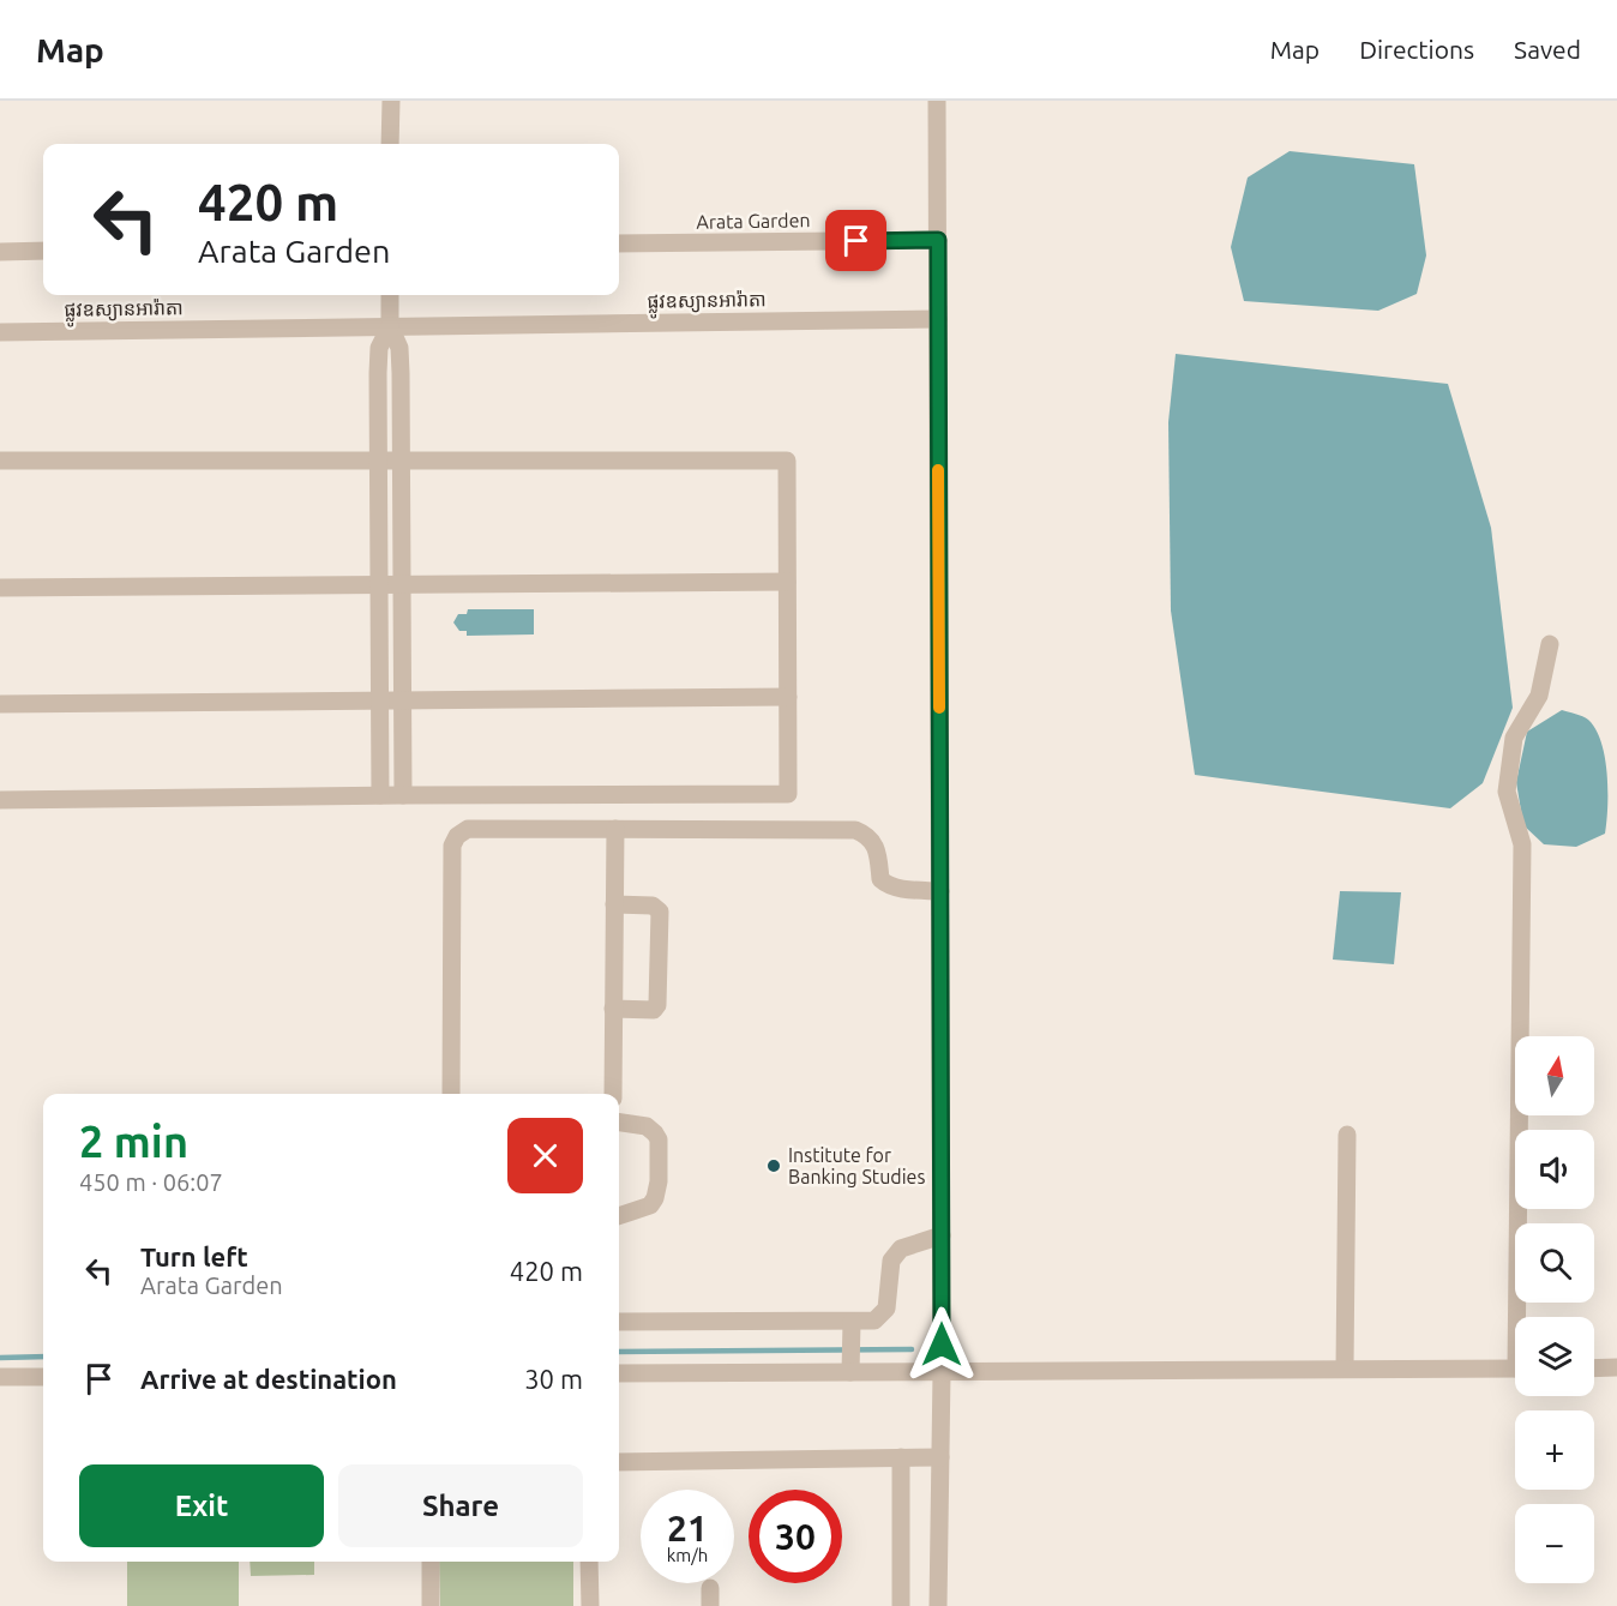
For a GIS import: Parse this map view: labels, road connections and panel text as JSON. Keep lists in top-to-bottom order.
{
  "streets": {
    "street": ["Arata Garden", "ផ្លូវឧស្យានអារ៉ាតា"]
  },
  "places": ["Institute for Banking Studies"],
  "north": "top",
  "page": {
    "header": "Map",
    "nav": ["Map", "Directions", "Saved"],
    "turn": ["420 m", "Arata Garden"],
    "map_buttons": ["+", "−"],
    "heading": ["2 min", "450 m · 06:07"],
    "list": [
      {
        "name": "Turn left",
        "note": "Arata Garden",
        "value": "420 m"
      },
      {
        "name": "Arrive at destination",
        "value": "30 m"
      }
    ],
    "buttons": ["Exit", "Share"],
    "speed": "21 km/h",
    "limit": "30"
  }
}
